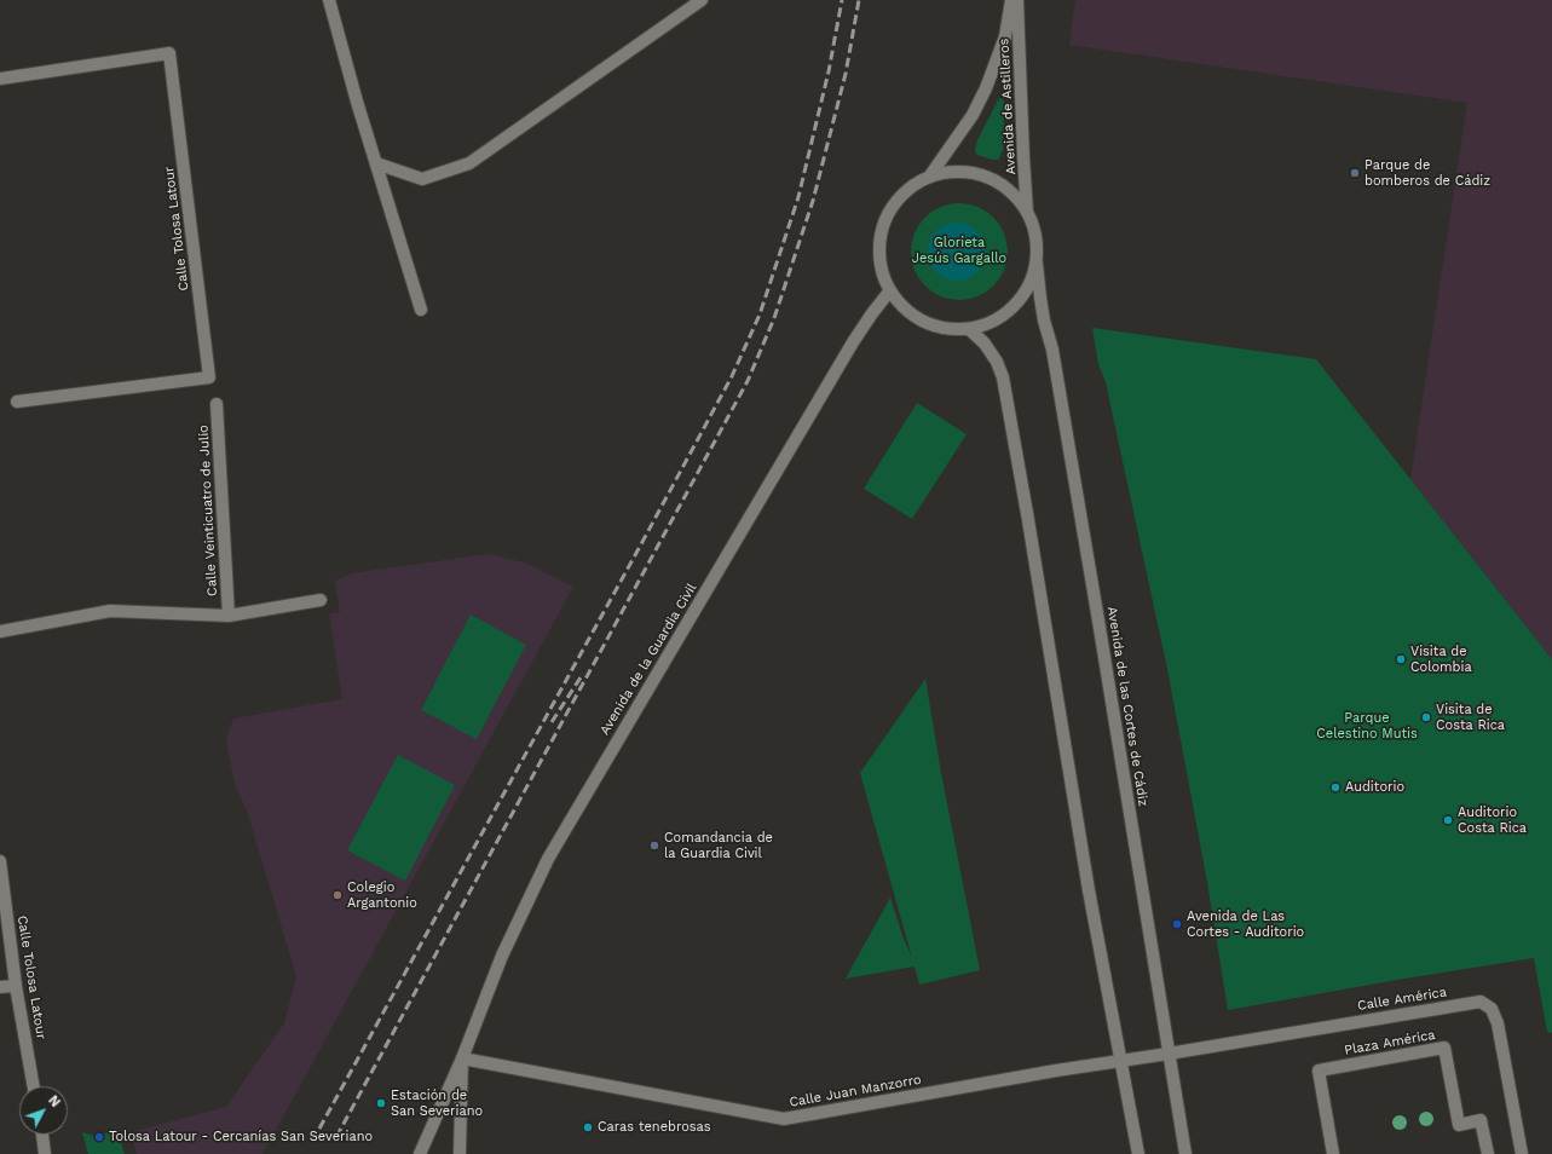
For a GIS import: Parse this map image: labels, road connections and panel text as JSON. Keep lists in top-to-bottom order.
{
  "streets": {
    "main road": [
      "Avenida de Astilleros",
      "Calle Tolosa Latour",
      "Calle Veinticuatro de Julio",
      "Avenida de la Guardia Civil",
      "Avenida de las Cortes de Cádiz",
      "Calle América",
      "Plaza América",
      "Calle Juan Manzorro"
    ]
  },
  "crossings": [
    ["Avenida de Astilleros", "Avenida de la Guardia Civil"],
    ["Avenida de Astilleros", "Avenida de las Cortes de Cádiz"],
    ["Avenida de la Guardia Civil", "Avenida de las Cortes de Cádiz"],
    ["Avenida de la Guardia Civil", "Calle Juan Manzorro"],
    ["Avenida de las Cortes de Cádiz", "Calle América"],
    ["Avenida de las Cortes de Cádiz", "Calle Juan Manzorro"],
    ["Calle América", "Calle Juan Manzorro"]
  ],
  "parks": ["Glorieta Jesús Gargallo", "Parque Celestino Mutis"],
  "places": [
    "Parque de bomberos de Cádiz",
    "Visita de Colombia",
    "Visita de Costa Rica",
    "Auditorio",
    "Auditorio Costa Rica",
    "Comandancia de la Guardia Civil",
    "Colegio Argantonio",
    "Avenida de Las Cortes - Auditorio",
    "Estación de San Severiano",
    "Caras tenebrosas",
    "Tolosa Latour - Cercanías San Severiano"
  ],
  "north": "top right"
}
